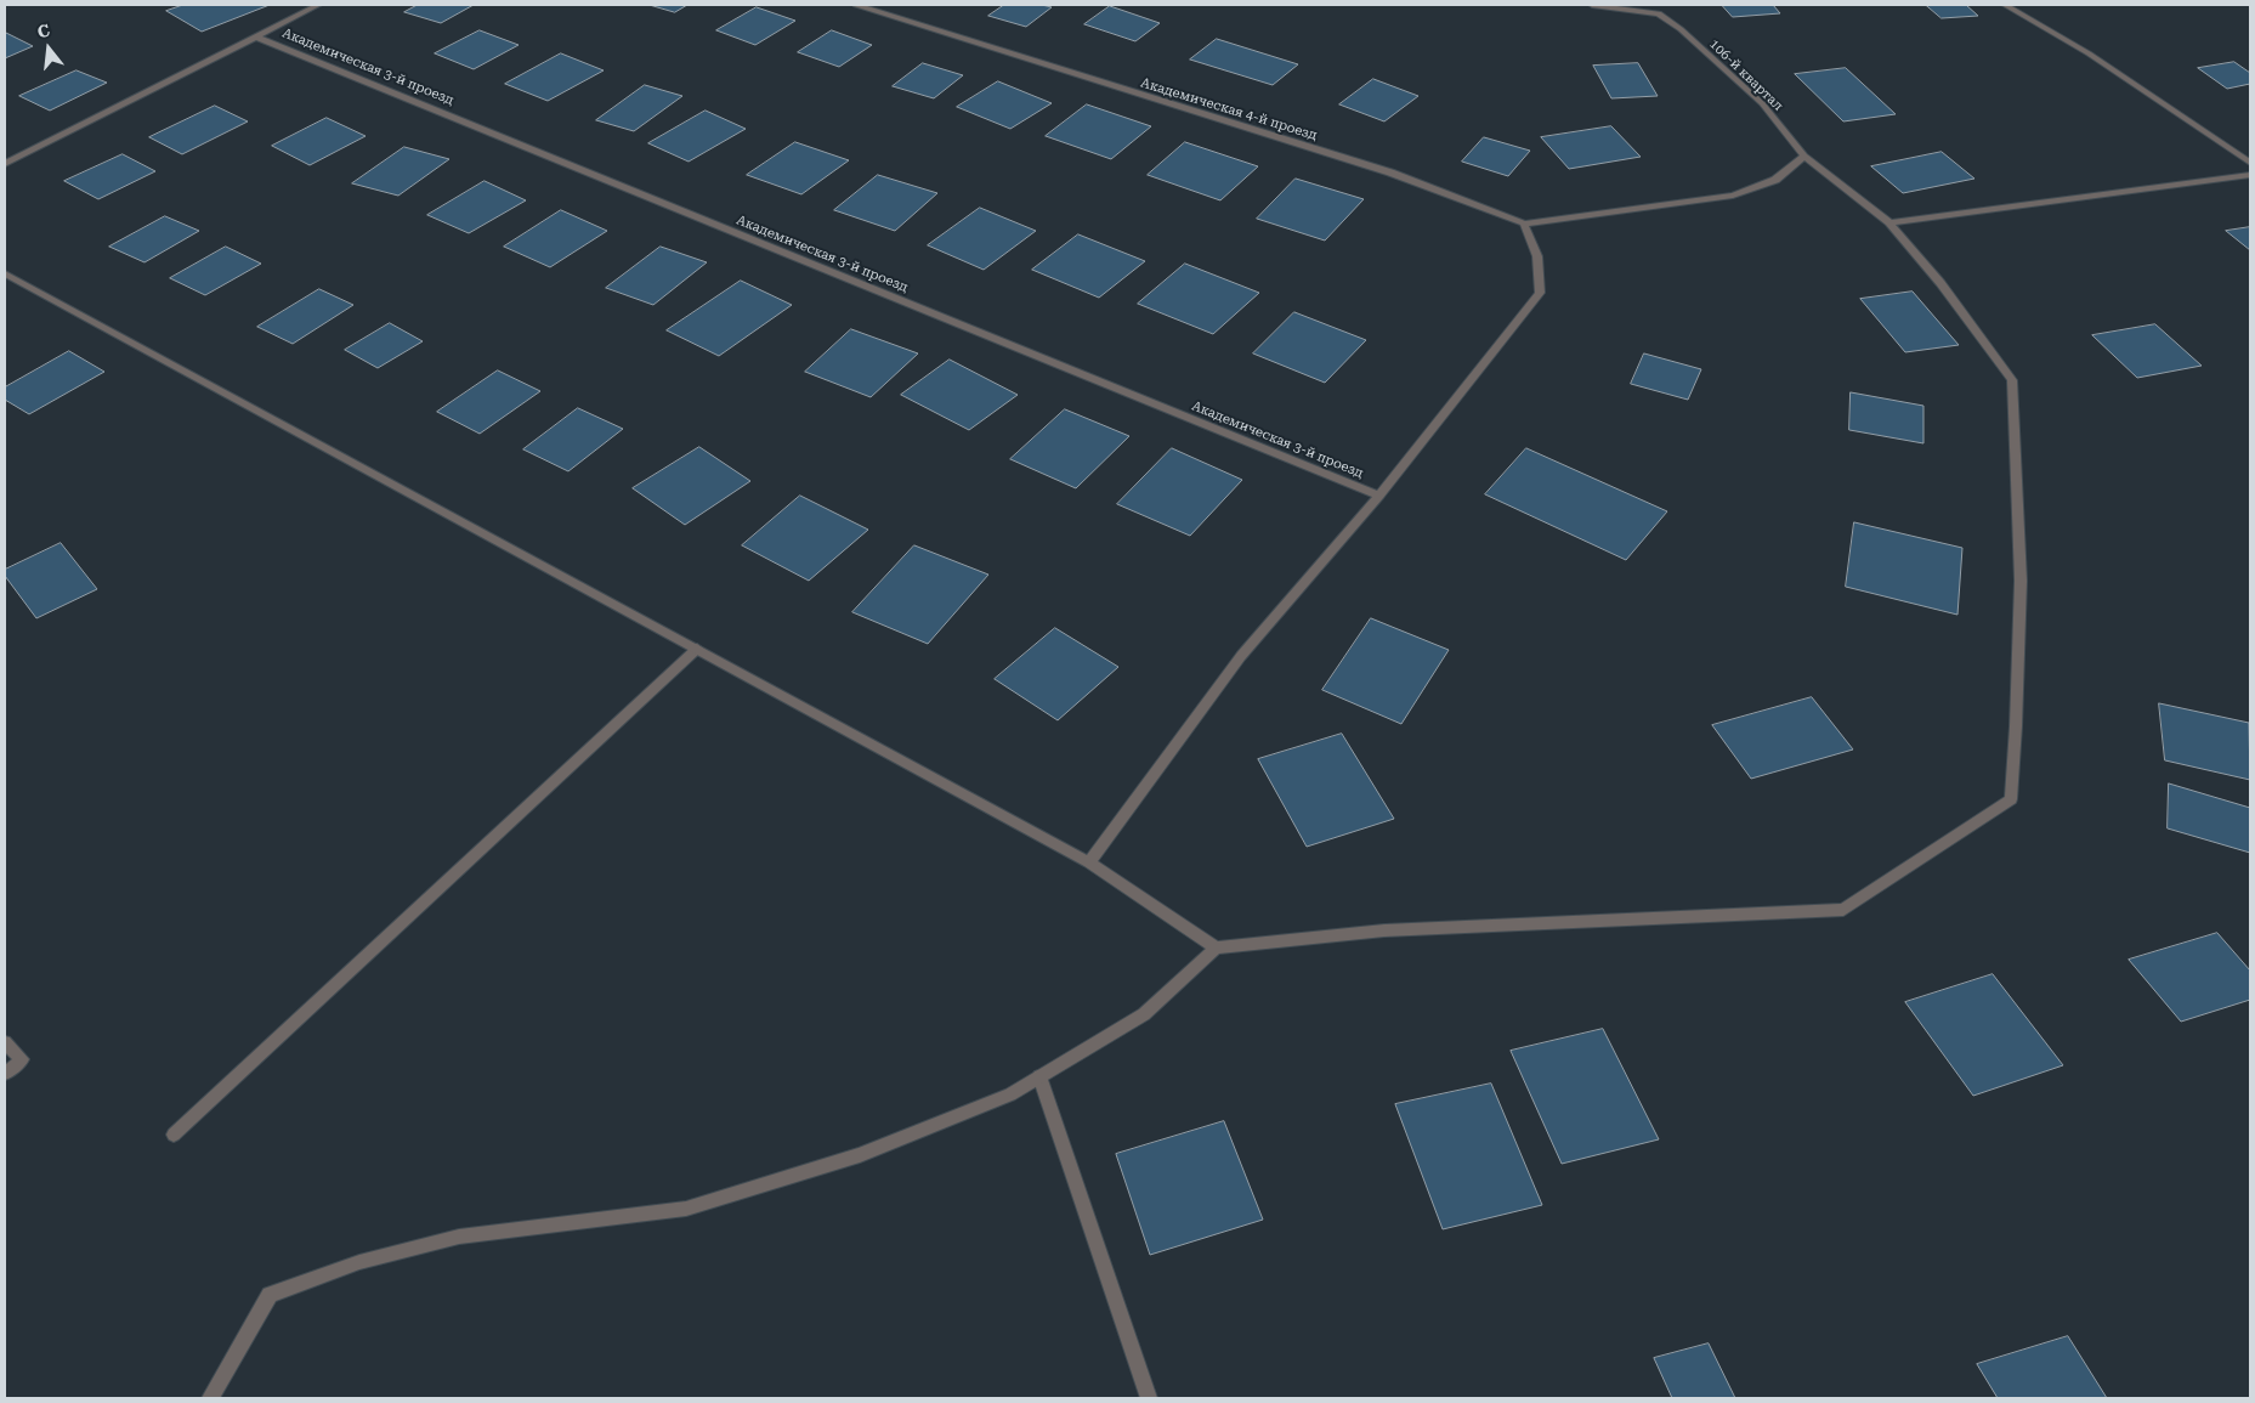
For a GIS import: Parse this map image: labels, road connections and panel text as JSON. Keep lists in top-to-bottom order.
{
  "streets": {
    "street": ["Академическая 3-й проезд", "106-й квартал", "Академическая 4-й проезд"]
  },
  "north": "top"
}
